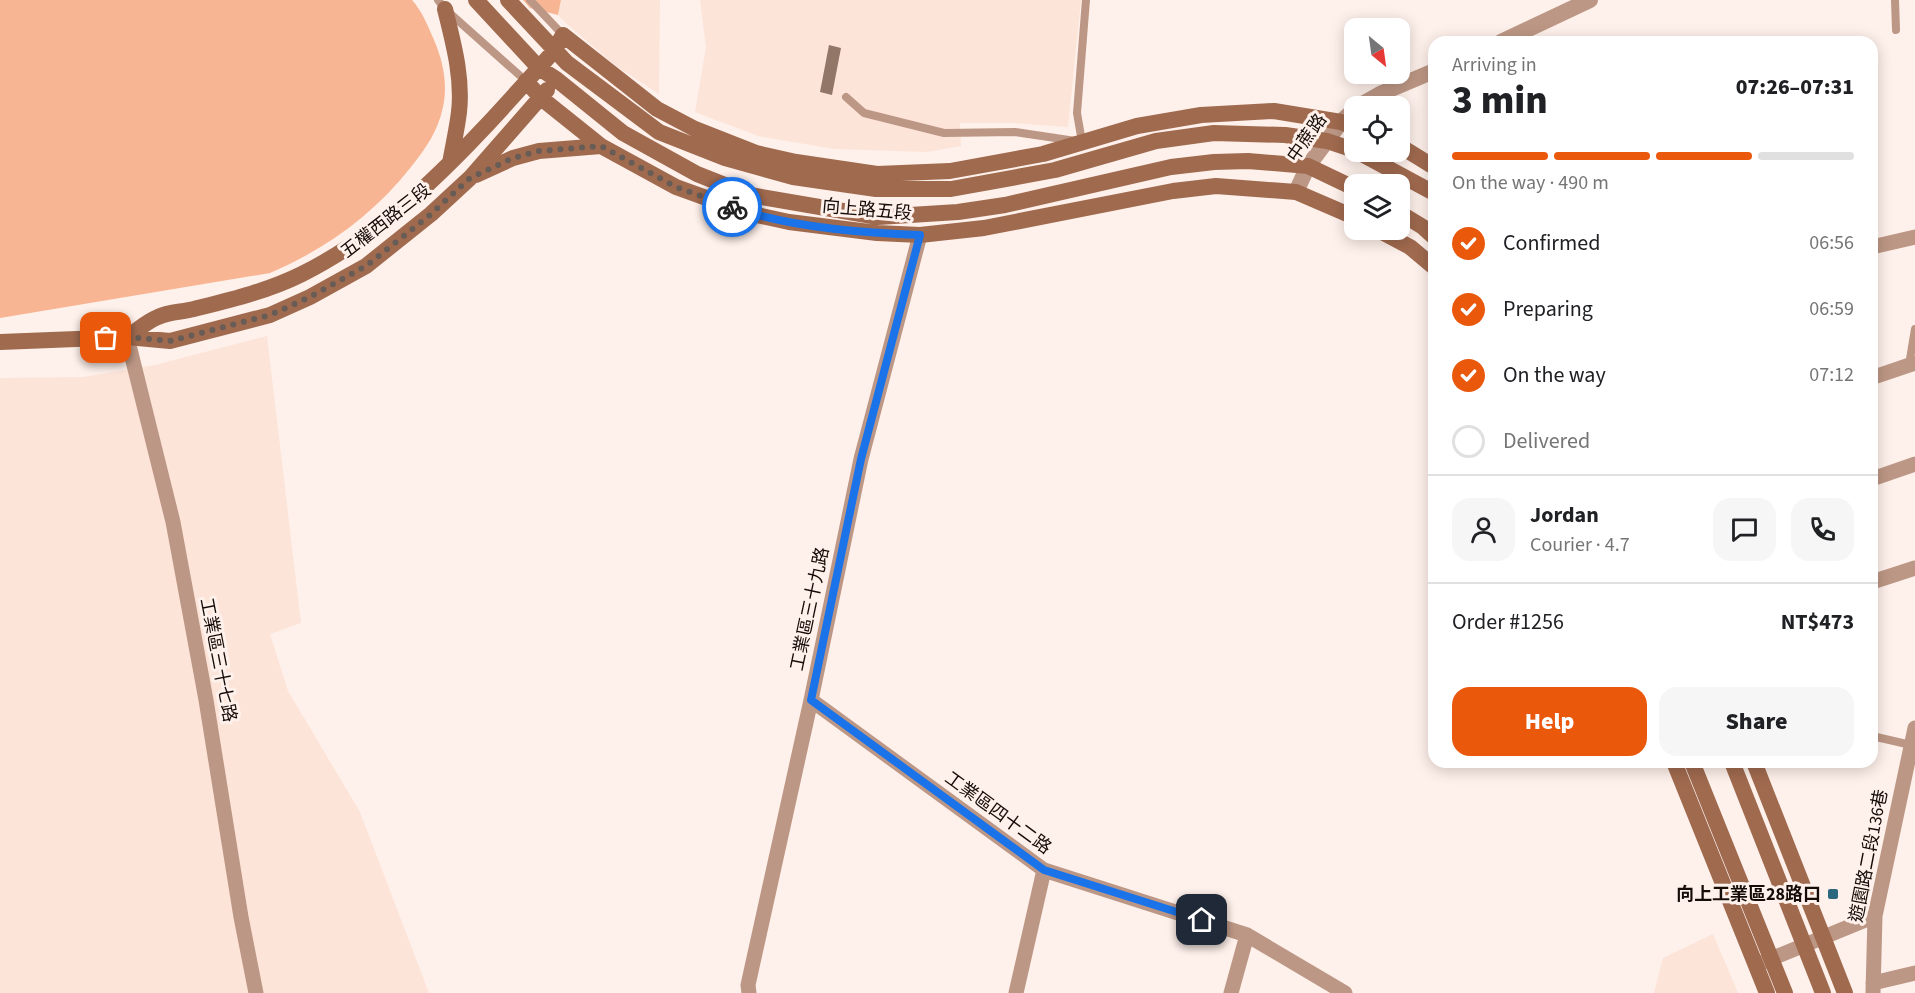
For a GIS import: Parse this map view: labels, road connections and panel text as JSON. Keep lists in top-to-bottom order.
{
  "streets": {
    "main road": ["向上路五段", "五權西路三段"],
    "street": [
      "中蔗路",
      "工業區三十九路",
      "工業區三十七路",
      "工業區四十二路",
      "遊園路二段136巷"
    ]
  },
  "crossings": [
    ["中蔗路", "向上路五段"],
    ["向上路五段", "五權西路三段"],
    ["向上路五段", "工業區三十九路"],
    ["五權西路三段", "工業區三十七路"],
    ["工業區三十九路", "工業區四十二路"]
  ],
  "places": {
    "transit": ["向上工業區28路口"]
  },
  "north": "bottom right",
  "page": {
    "heading": ["3 min", "Arriving in", "07:26–07:31"],
    "panel": [
      "Jordan",
      "Courier · 4.7",
      "Order #1256",
      "NT$473"
    ],
    "bar": "On the way · 490 m",
    "list": [
      ["Confirmed", "06:56"],
      ["Preparing", "06:59"],
      ["On the way", "07:12"],
      "Delivered"
    ],
    "buttons": ["Help", "Share"]
  }
}
